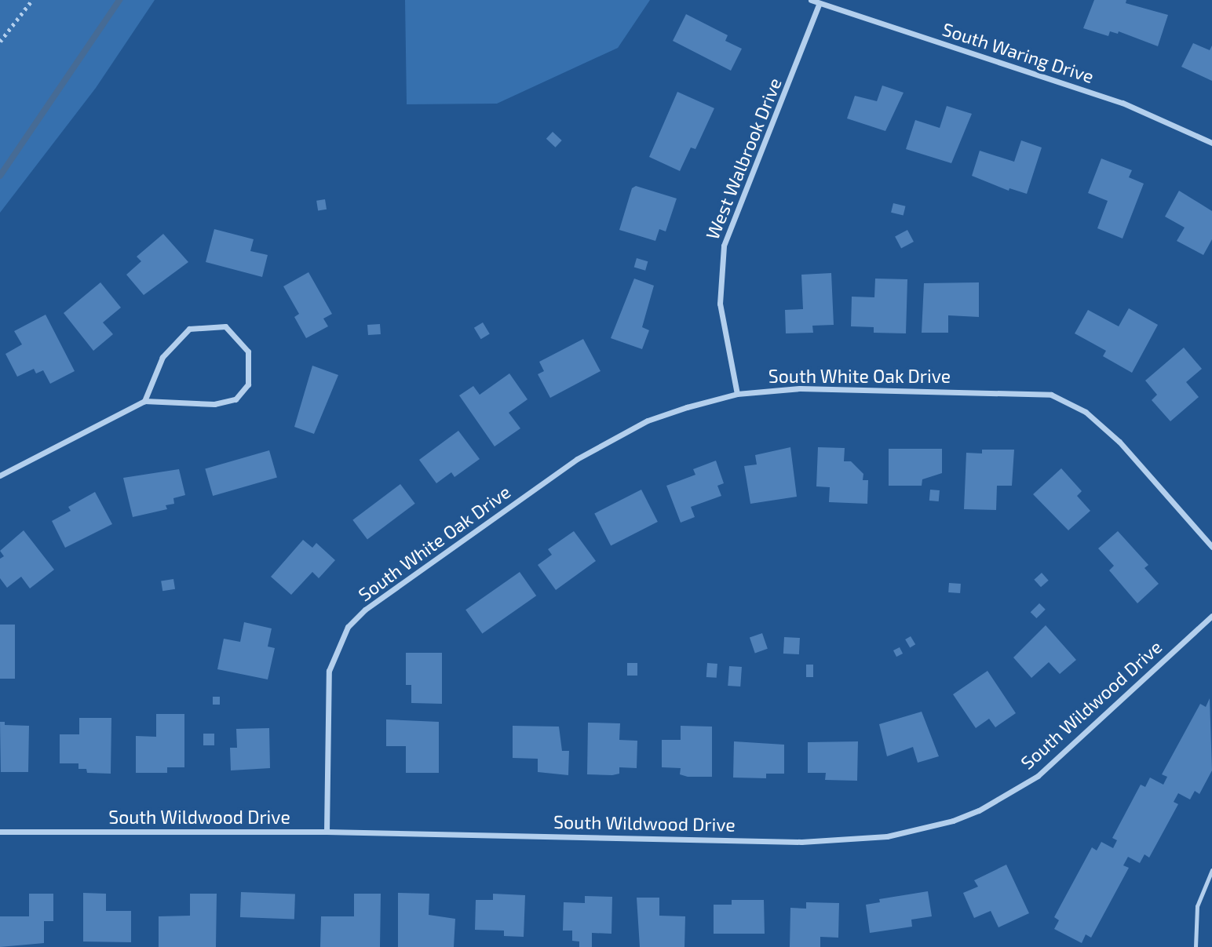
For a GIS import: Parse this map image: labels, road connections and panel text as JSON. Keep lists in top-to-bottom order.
{
  "streets": {
    "street": [
      "South Waring Drive",
      "West Walbrook Drive",
      "South White Oak Drive",
      "South Wildwood Drive"
    ]
  },
  "crossings": [
    ["South Waring Drive", "West Walbrook Drive"],
    ["West Walbrook Drive", "South White Oak Drive"],
    ["South White Oak Drive", "South Wildwood Drive"]
  ]
}
